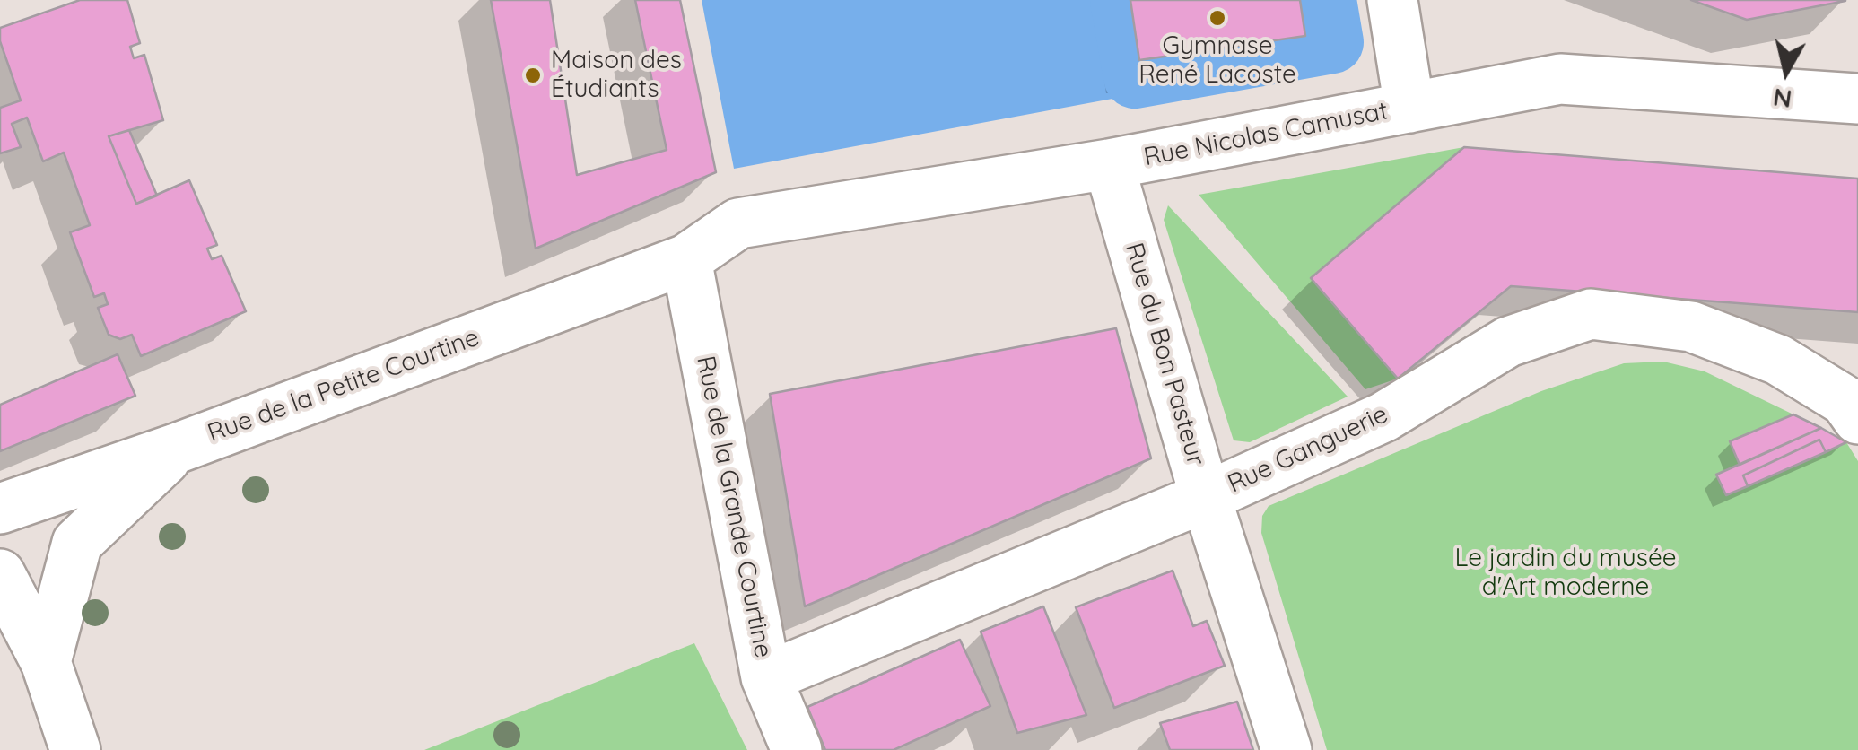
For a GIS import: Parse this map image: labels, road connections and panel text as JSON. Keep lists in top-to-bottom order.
{
  "streets": {
    "street": [
      "Rue Nicolas Camusat",
      "Rue du Bon Pasteur",
      "Rue de la Petite Courtine",
      "Rue Ganguerie",
      "Rue de la Grande Courtine"
    ]
  },
  "crossings": [
    ["Rue Nicolas Camusat", "Rue du Bon Pasteur"],
    ["Rue Nicolas Camusat", "Rue de la Petite Courtine"],
    ["Rue Nicolas Camusat", "Rue de la Grande Courtine"],
    ["Rue du Bon Pasteur", "Rue Ganguerie"],
    ["Rue de la Petite Courtine", "Rue de la Grande Courtine"],
    ["Rue Ganguerie", "Rue de la Grande Courtine"]
  ],
  "parks": ["Le jardin du musée d'Art moderne"],
  "places": ["Gymnase René Lacoste", "Maison des Étudiants"],
  "north": "bottom"
}
